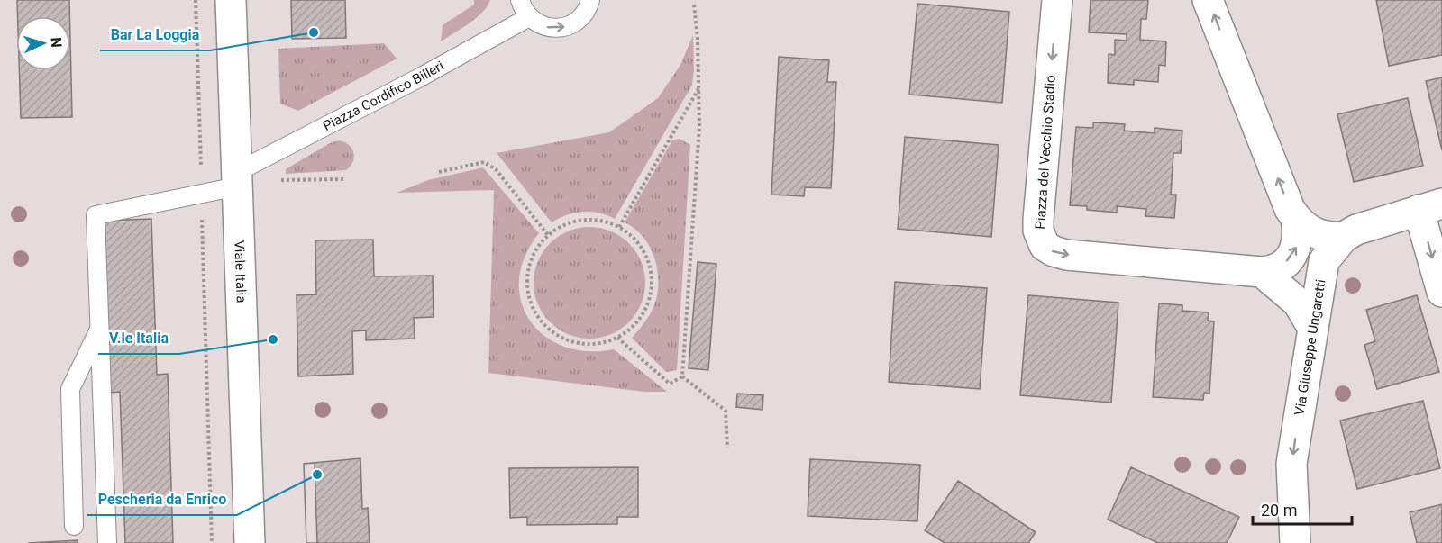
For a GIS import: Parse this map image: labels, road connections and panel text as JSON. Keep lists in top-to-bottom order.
{
  "streets": {
    "street": ["Piazza del Vecchio Stadio", "Viale Italia", "Via Giuseppe Ungaretti"],
    "lane": ["Piazza Cordifico Billeri"]
  },
  "crossings": [
    ["Piazza Cordifico Billeri", "Viale Italia"]
  ],
  "one_way": ["Via Giuseppe Ungaretti"],
  "places": ["Bar La Loggia", "V.le Italia", "Pescheria da Enrico"],
  "scale_bar": "20 m",
  "north": "right"
}
